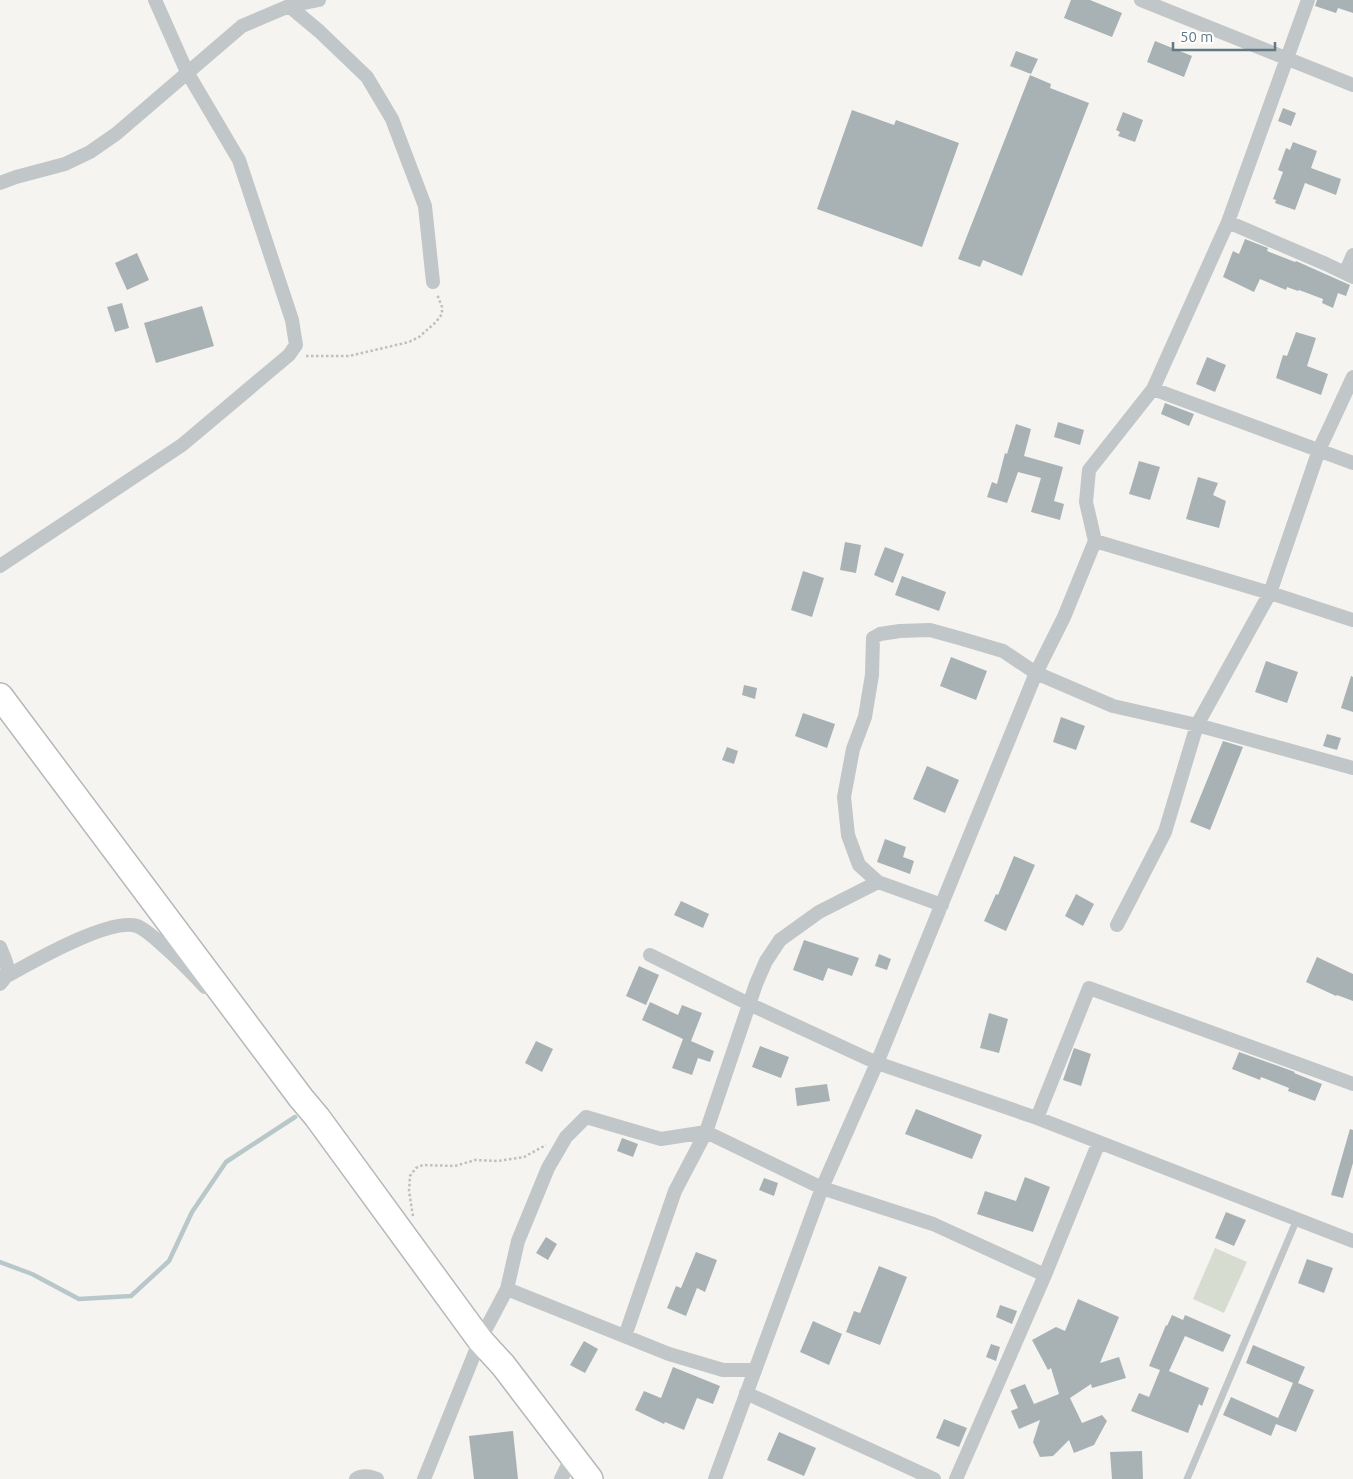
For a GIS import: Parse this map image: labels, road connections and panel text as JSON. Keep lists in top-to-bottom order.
{
  "scale_bar": "50 m"
}
